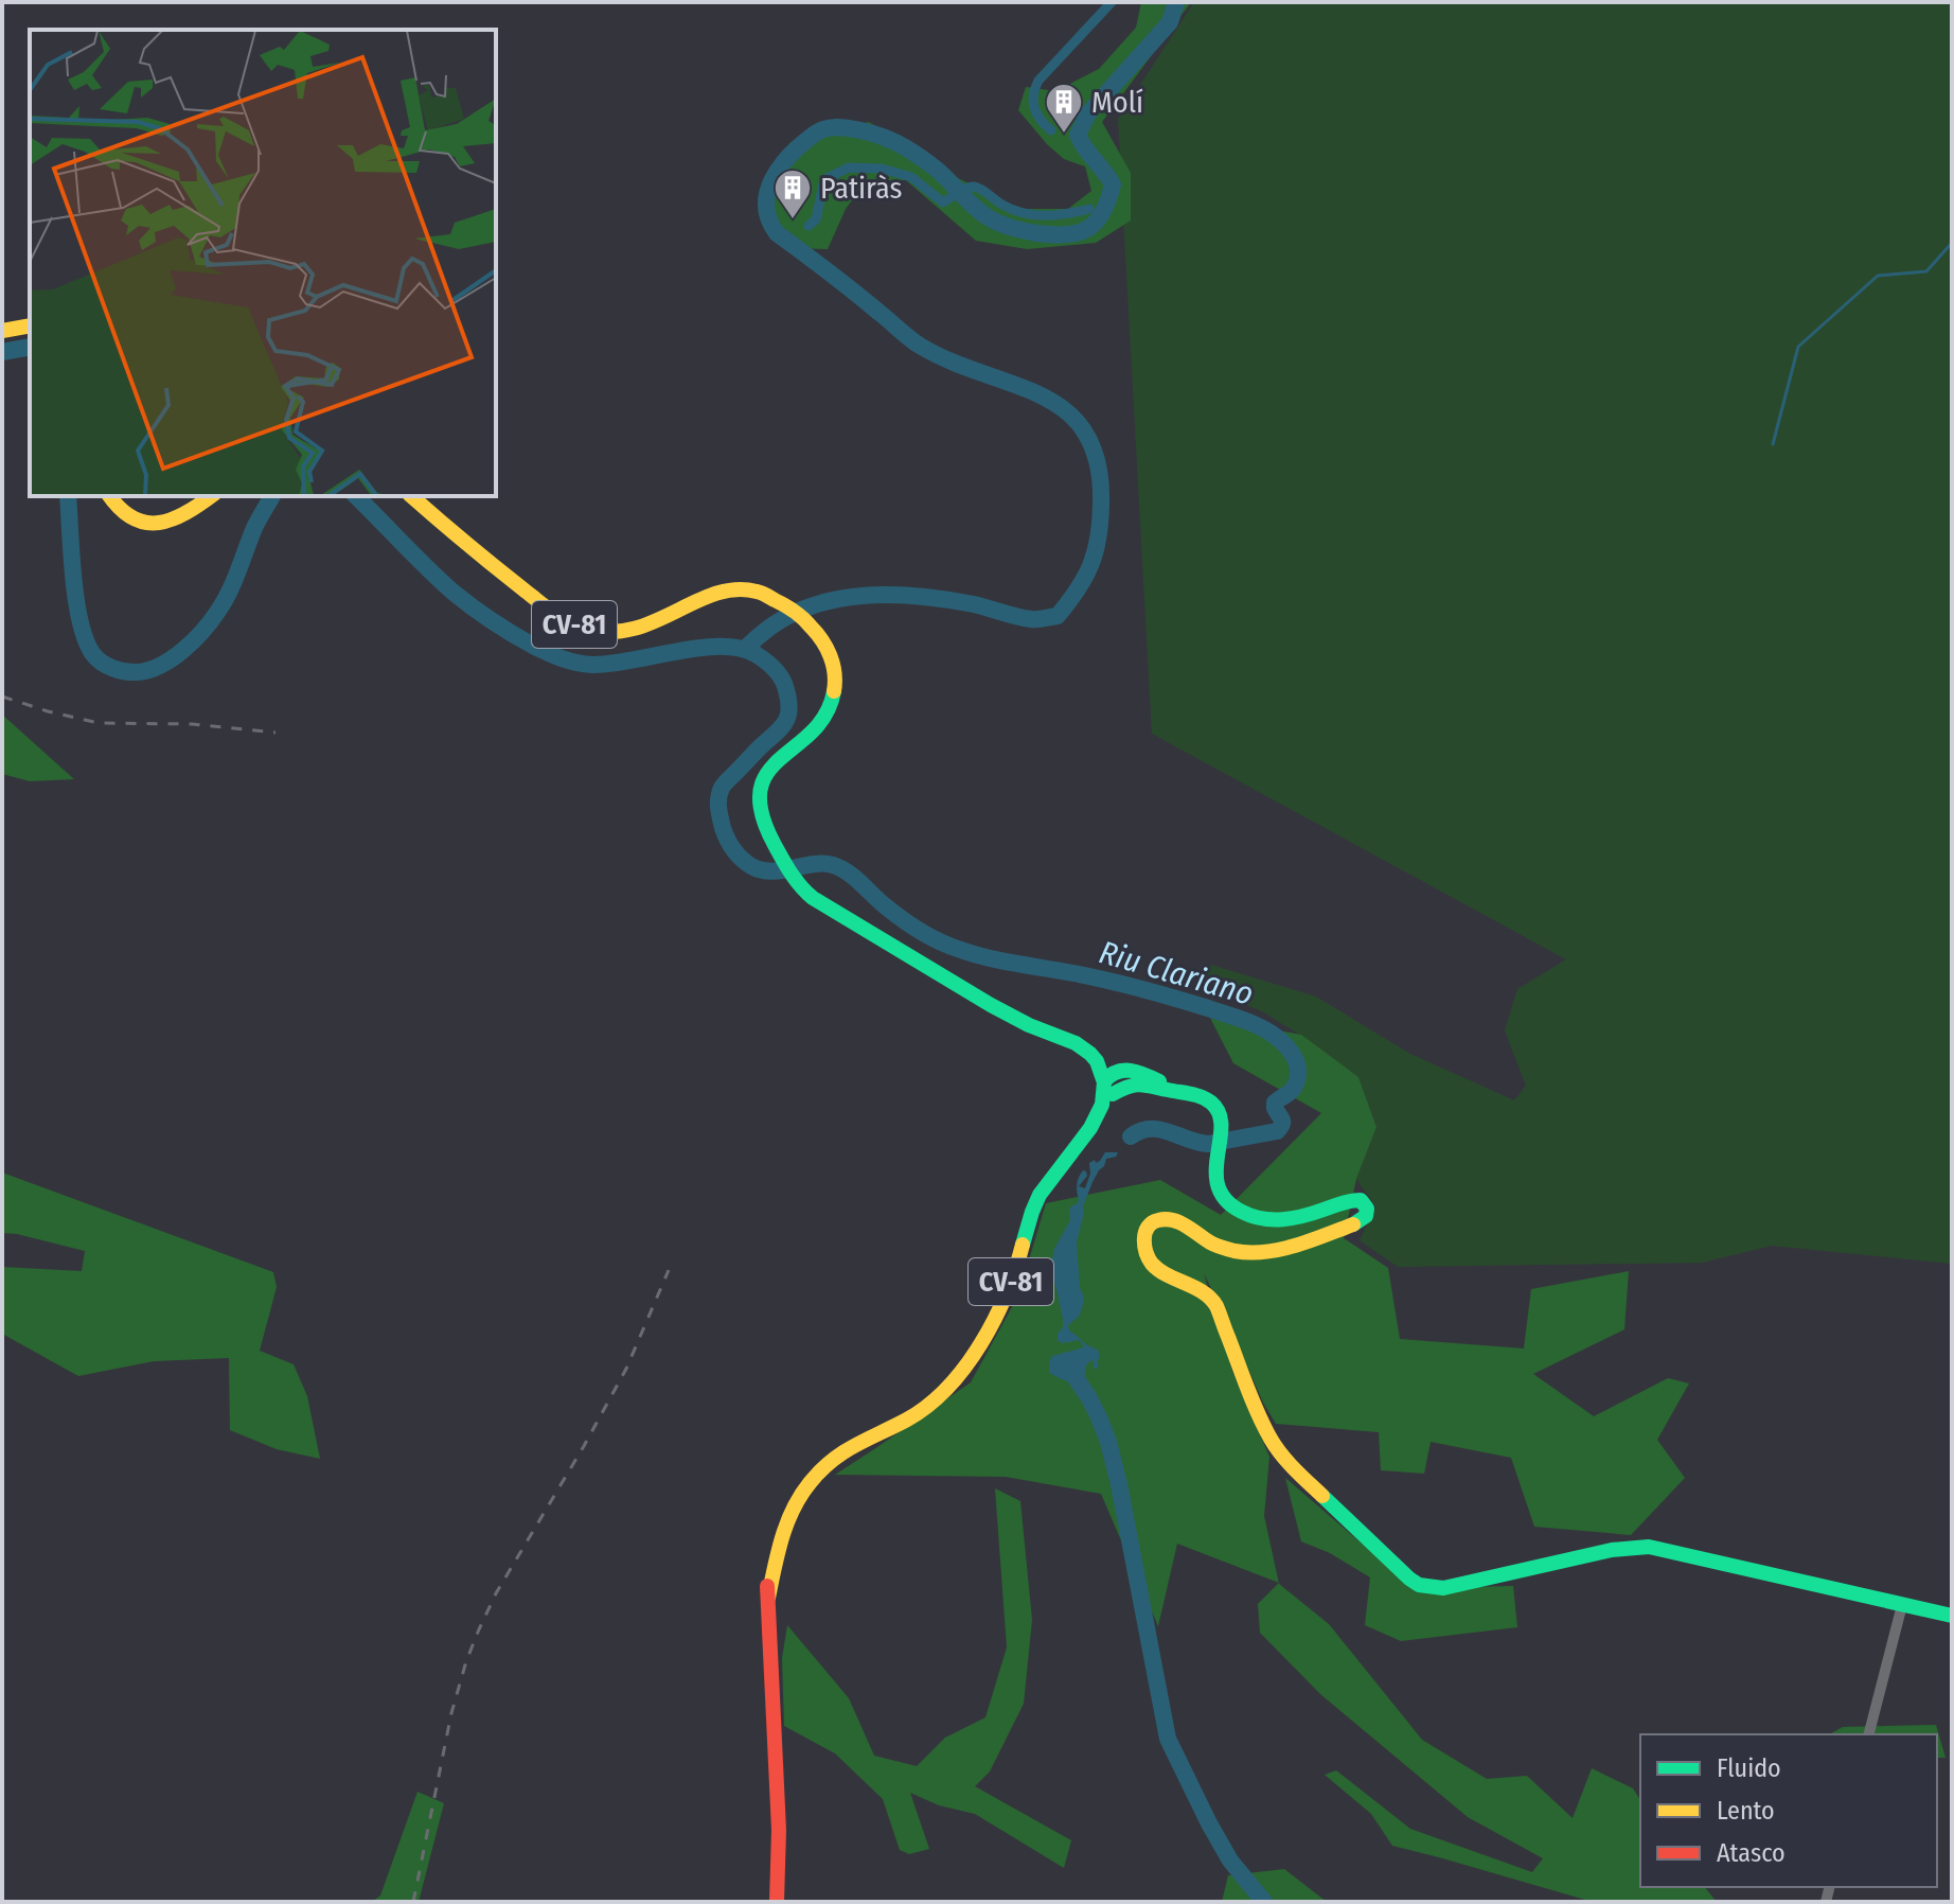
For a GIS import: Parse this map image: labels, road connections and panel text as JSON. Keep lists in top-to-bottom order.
{
  "streets": {
    "main road": ["CV-81"]
  },
  "water": ["Riu Clariano"],
  "places": {
    "building": ["Molí", "Patiràs"]
  },
  "legend": ["Fluido", "Lento", "Atasco"]
}
